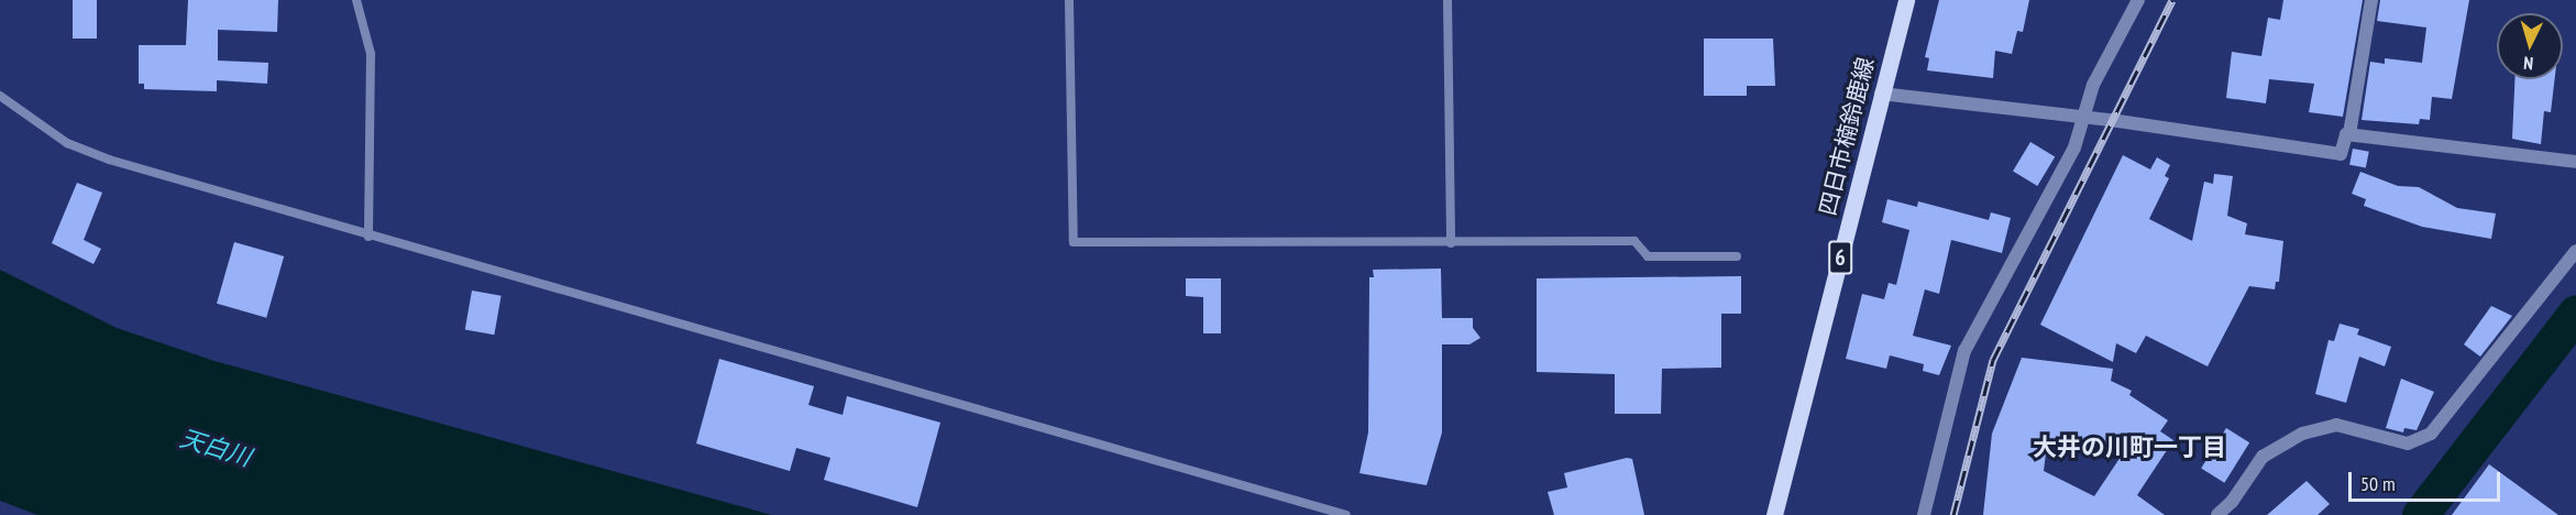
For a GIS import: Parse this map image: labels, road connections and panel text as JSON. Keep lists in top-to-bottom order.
{
  "streets": {
    "main road": ["四日市楠鈴鹿線", "6"]
  },
  "districts": ["大井の川町一丁目"],
  "water": ["天白川"],
  "scale_bar": "50 m",
  "north": "bottom"
}
